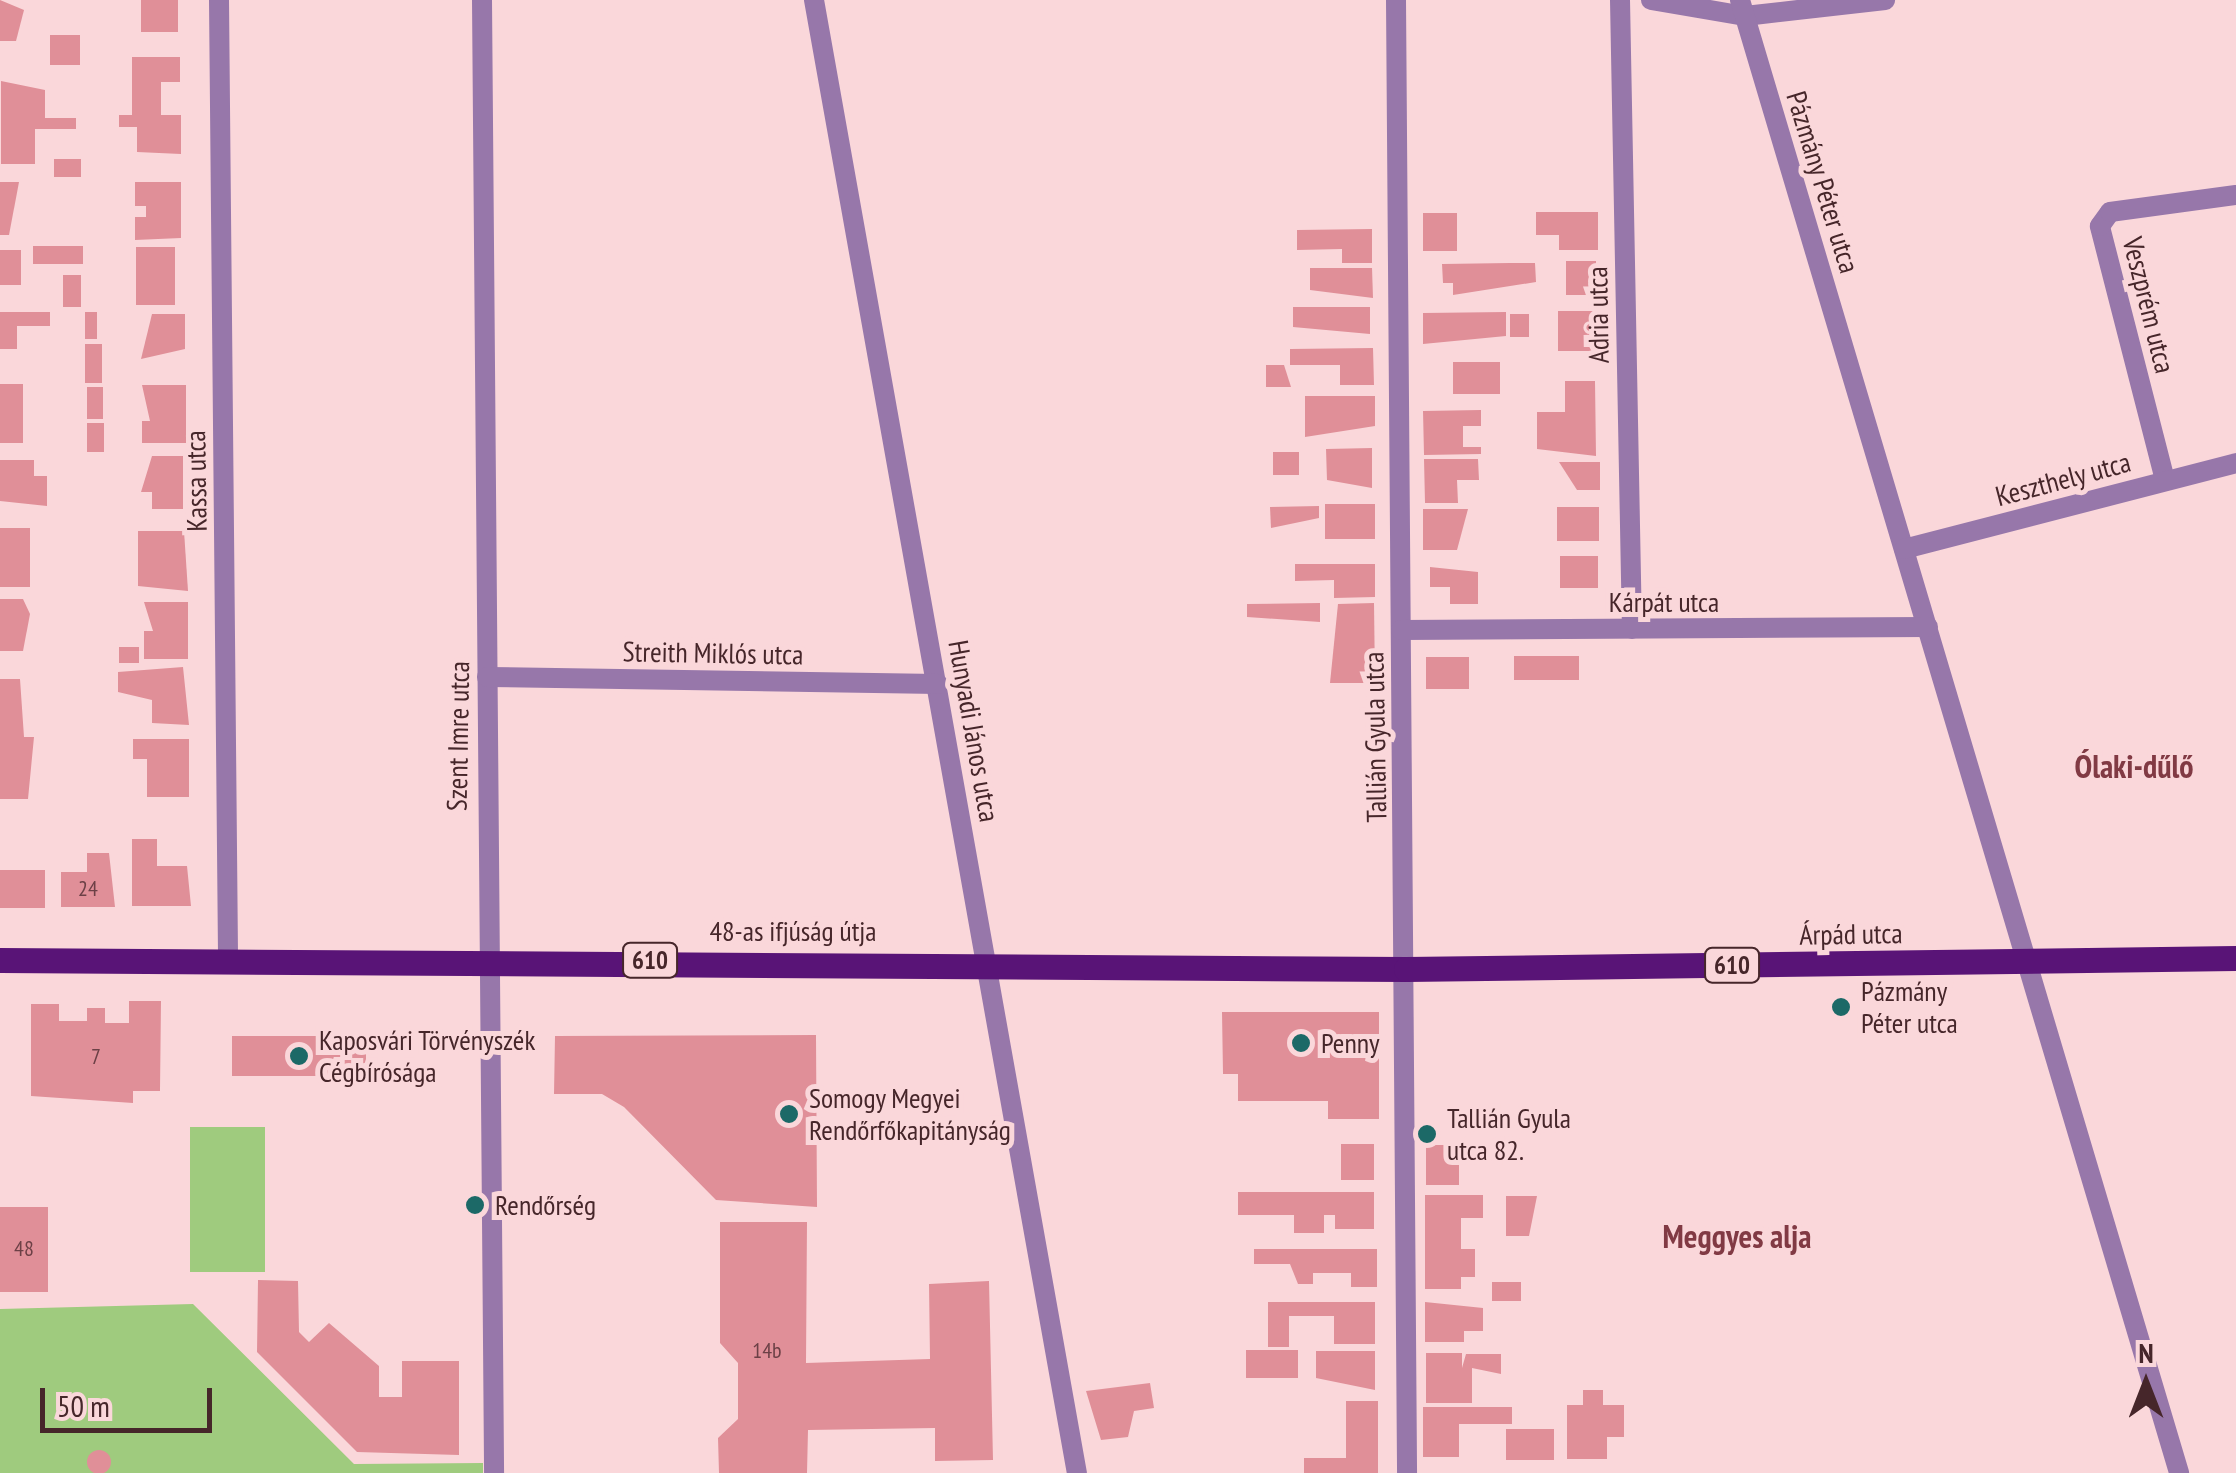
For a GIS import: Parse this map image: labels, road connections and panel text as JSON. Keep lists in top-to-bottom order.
{
  "streets": {
    "main road": ["48-as ifjúság útja", "Árpád utca", "610"],
    "street": [
      "Pázmány Péter utca",
      "Veszprém utca",
      "Adria utca",
      "Keszthely utca",
      "Kassa utca",
      "Kárpát utca",
      "Streith Miklós utca",
      "Hunyadi János utca",
      "Szent Imre utca",
      "Tallián Gyula utca"
    ]
  },
  "crossings": [
    ["Pázmány Péter utca", "Keszthely utca"],
    ["Pázmány Péter utca", "Kárpát utca"],
    ["Pázmány Péter utca", "Árpád utca"],
    ["Veszprém utca", "Keszthely utca"],
    ["Adria utca", "Kárpát utca"],
    ["Kassa utca", "48-as ifjúság útja"],
    ["Kárpát utca", "Tallián Gyula utca"],
    ["Streith Miklós utca", "Hunyadi János utca"],
    ["Streith Miklós utca", "Szent Imre utca"],
    ["Hunyadi János utca", "48-as ifjúság útja"],
    ["Szent Imre utca", "48-as ifjúság útja"],
    ["Tallián Gyula utca", "48-as ifjúság útja"],
    ["Tallián Gyula utca", "Árpád utca"],
    ["48-as ifjúság útja", "Árpád utca"]
  ],
  "districts": ["Ólaki-dűlő", "Meggyes alja"],
  "places": [
    "Pázmány Péter utca",
    "Penny",
    "Kaposvári Törvényszék Cégbírósága",
    "Somogy Megyei Rendőrfőkapitányság",
    "Tallián Gyula utca 82.",
    "Rendőrség"
  ],
  "house_numbers": [
    "24",
    "7",
    "48",
    "14b"
  ],
  "scale_bar": "50 m",
  "north": "top"
}
